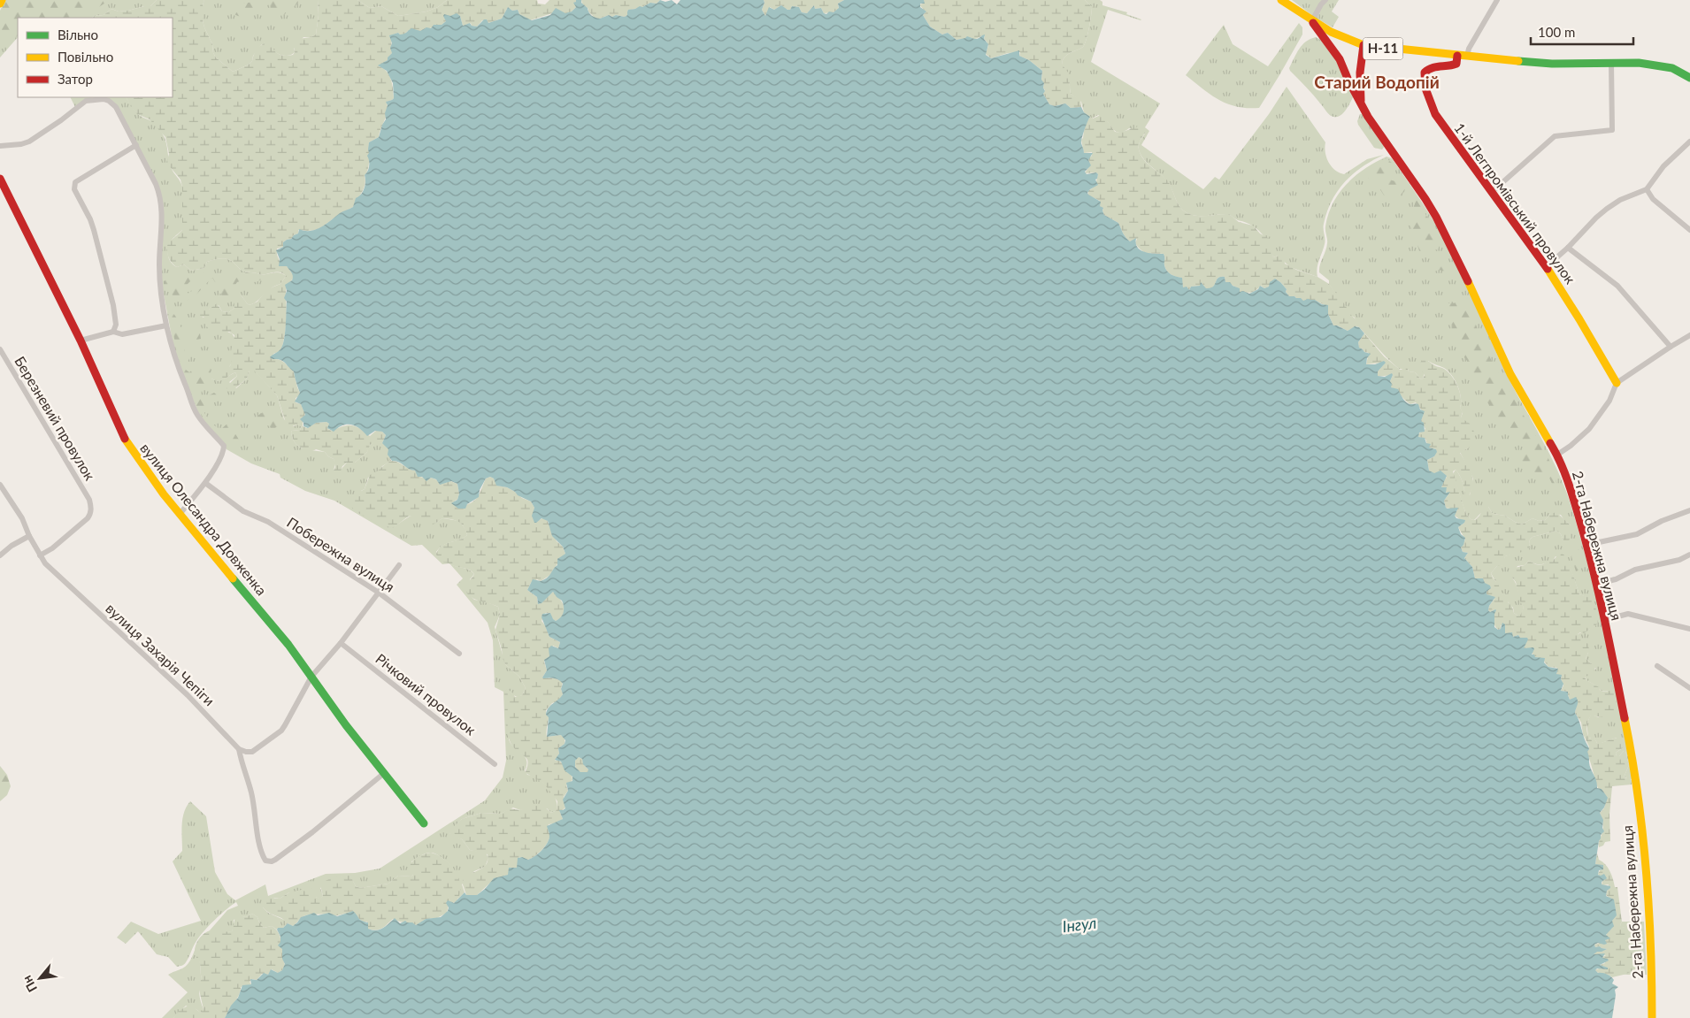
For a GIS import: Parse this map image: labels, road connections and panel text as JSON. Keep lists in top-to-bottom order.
{
  "streets": {
    "main road": [
      "Н-11",
      "1-й Легпромівський провулок",
      "вулиця Олесандра Довженка",
      "2-га Набережна вулиця"
    ],
    "street": [
      "Березневий провулок",
      "Побережна вулиця",
      "вулиця Захарія Чепіги",
      "Річковий провулок"
    ]
  },
  "crossings": [
    ["Н-11", "1-й Легпромівський провулок"],
    ["Н-11", "2-га Набережна вулиця"],
    ["Березневий провулок", "вулиця Захарія Чепіги"],
    ["вулиця Олесандра Довженка", "вулиця Захарія Чепіги"]
  ],
  "districts": ["Старий Водопій"],
  "water": ["Інгул"],
  "legend": ["Вільно", "Повільно", "Затор"],
  "scale_bar": "100 m",
  "north": "bottom left"
}
